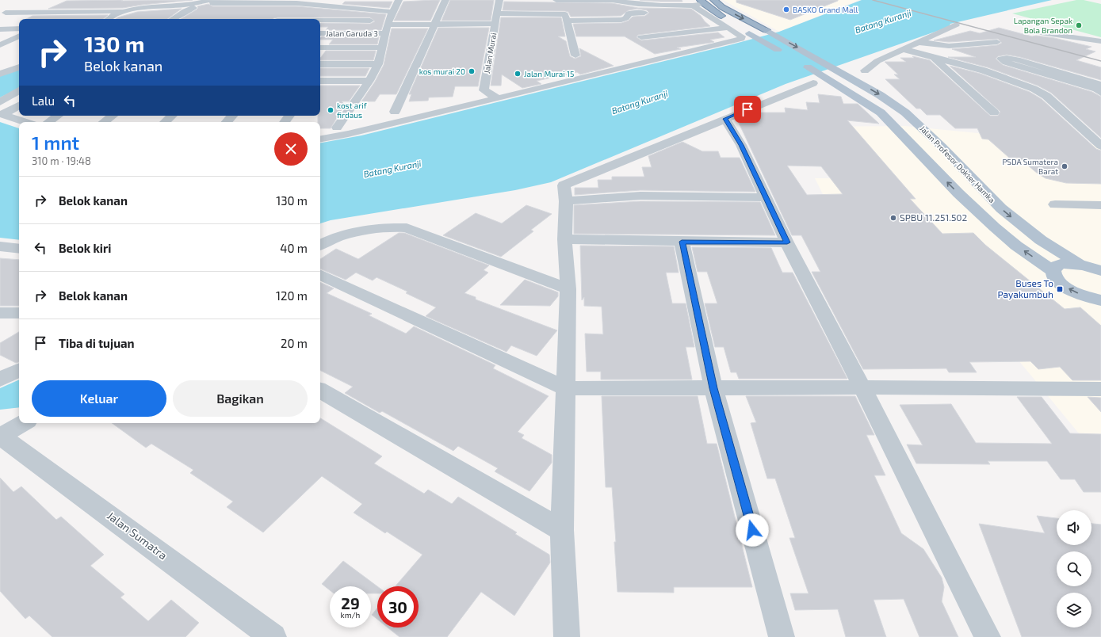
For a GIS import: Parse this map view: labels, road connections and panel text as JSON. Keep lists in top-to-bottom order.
{
  "streets": {
    "main road": ["Jalan Profesor Dokter Hamka"],
    "street": ["Jalan Garuda 3", "Jalan Murai", "Jalan Sumatra"]
  },
  "water": ["Batang Kuranji"],
  "places": {
    "other": [
      "BASKO Grand Mall",
      "Lapangan Sepak Bola Brandon",
      "kos murai 20",
      "Jalan Murai 15",
      "kost arif firdaus",
      "PSDA Sumatera Barat",
      "SPBU 11.251.502"
    ],
    "transit": ["Buses To Payakumbuh"]
  },
  "page": {
    "turn": ["130 m", "Belok kanan"],
    "then": "Lalu",
    "heading": ["1 mnt", "310 m · 19:48"],
    "list": [
      {
        "name": "Belok kanan",
        "value": "130 m"
      },
      {
        "name": "Belok kiri",
        "value": "40 m"
      },
      {
        "name": "Belok kanan",
        "value": "120 m"
      },
      {
        "name": "Tiba di tujuan",
        "value": "20 m"
      }
    ],
    "buttons": ["Keluar", "Bagikan"],
    "speed": "29 km/h",
    "limit": "30"
  }
}
